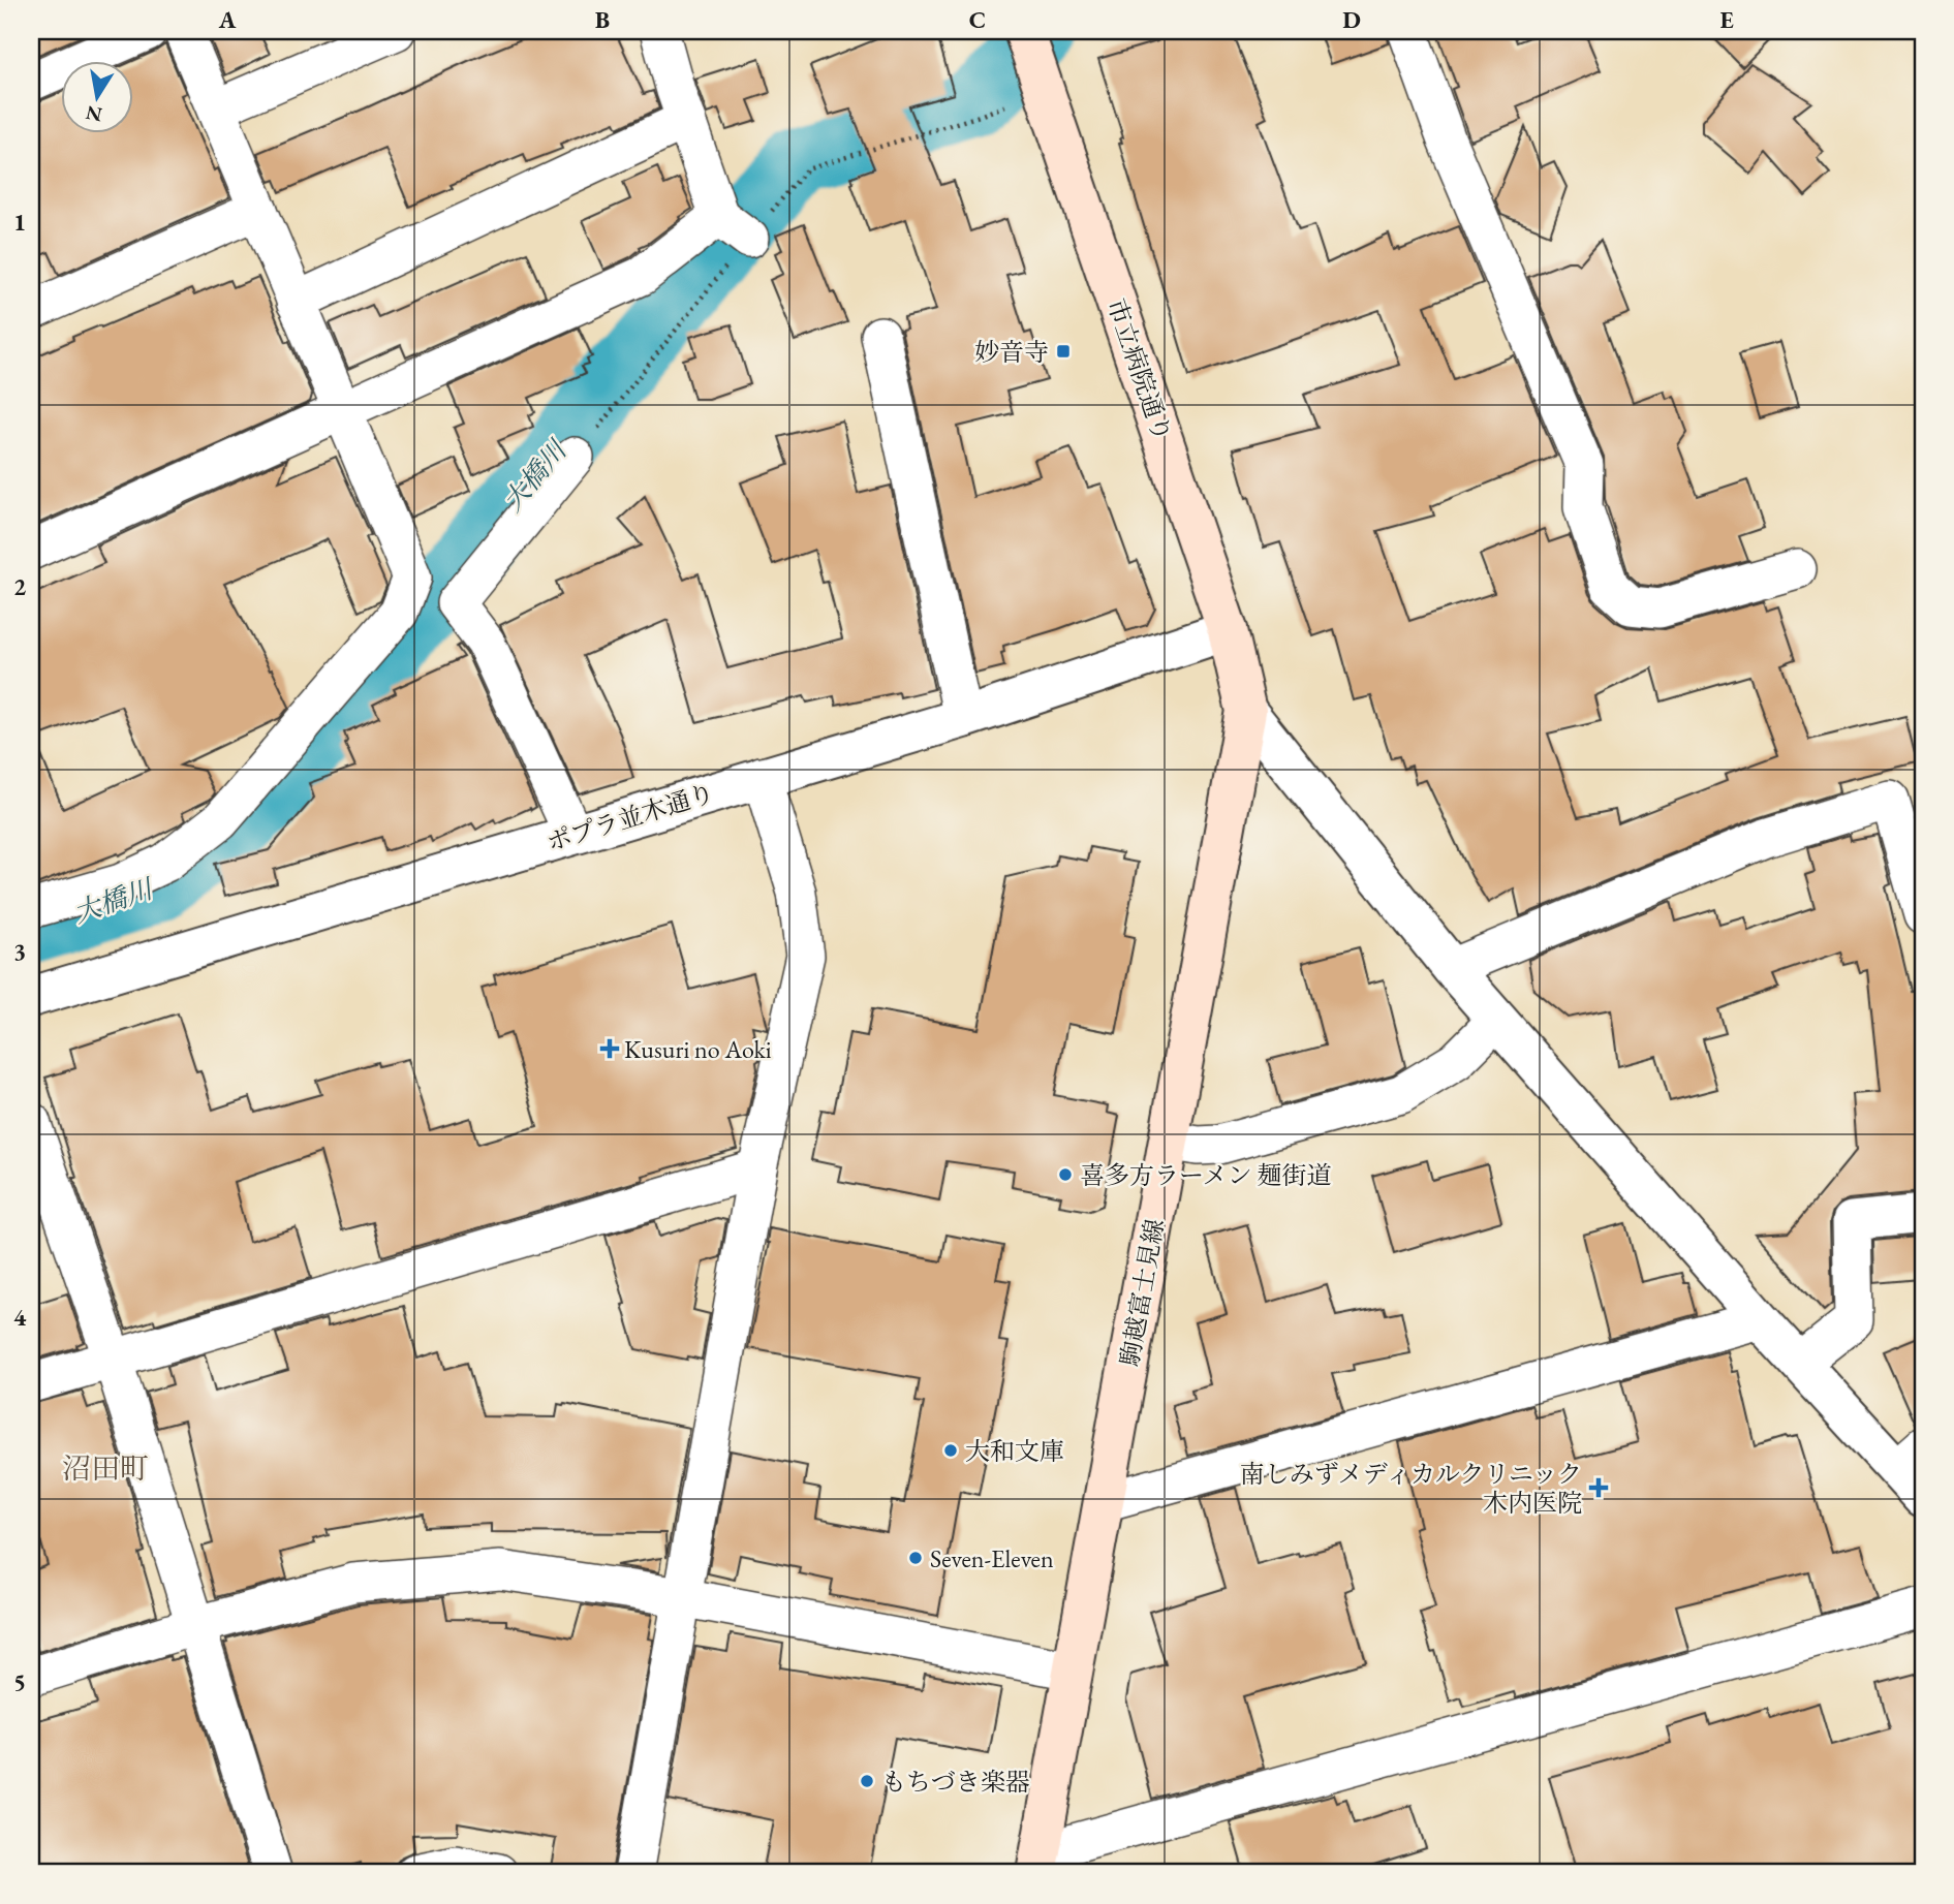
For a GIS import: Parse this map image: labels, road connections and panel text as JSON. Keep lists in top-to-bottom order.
{
  "streets": {
    "main road": ["市立病院通り", "駒越富士見線"],
    "street": ["ポプラ並木通り"]
  },
  "crossings": [
    ["市立病院通り", "ポプラ並木通り"],
    ["市立病院通り", "駒越富士見線"]
  ],
  "districts": ["沼田町"],
  "water": ["大橋川"],
  "places": {
    "transit": ["妙音寺"],
    "health": ["Kusuri no Aoki", "南しみずメディカルクリニック 木内医院"],
    "other": [
      "喜多方ラーメン 麺街道",
      "大和文庫",
      "Seven-Eleven",
      "もちづき楽器"
    ]
  },
  "north": "bottom",
  "grid": {
    "columns": [
      "A",
      "B",
      "C",
      "D",
      "E"
    ],
    "rows": [
      "1",
      "2",
      "3",
      "4",
      "5"
    ]
  }
}
